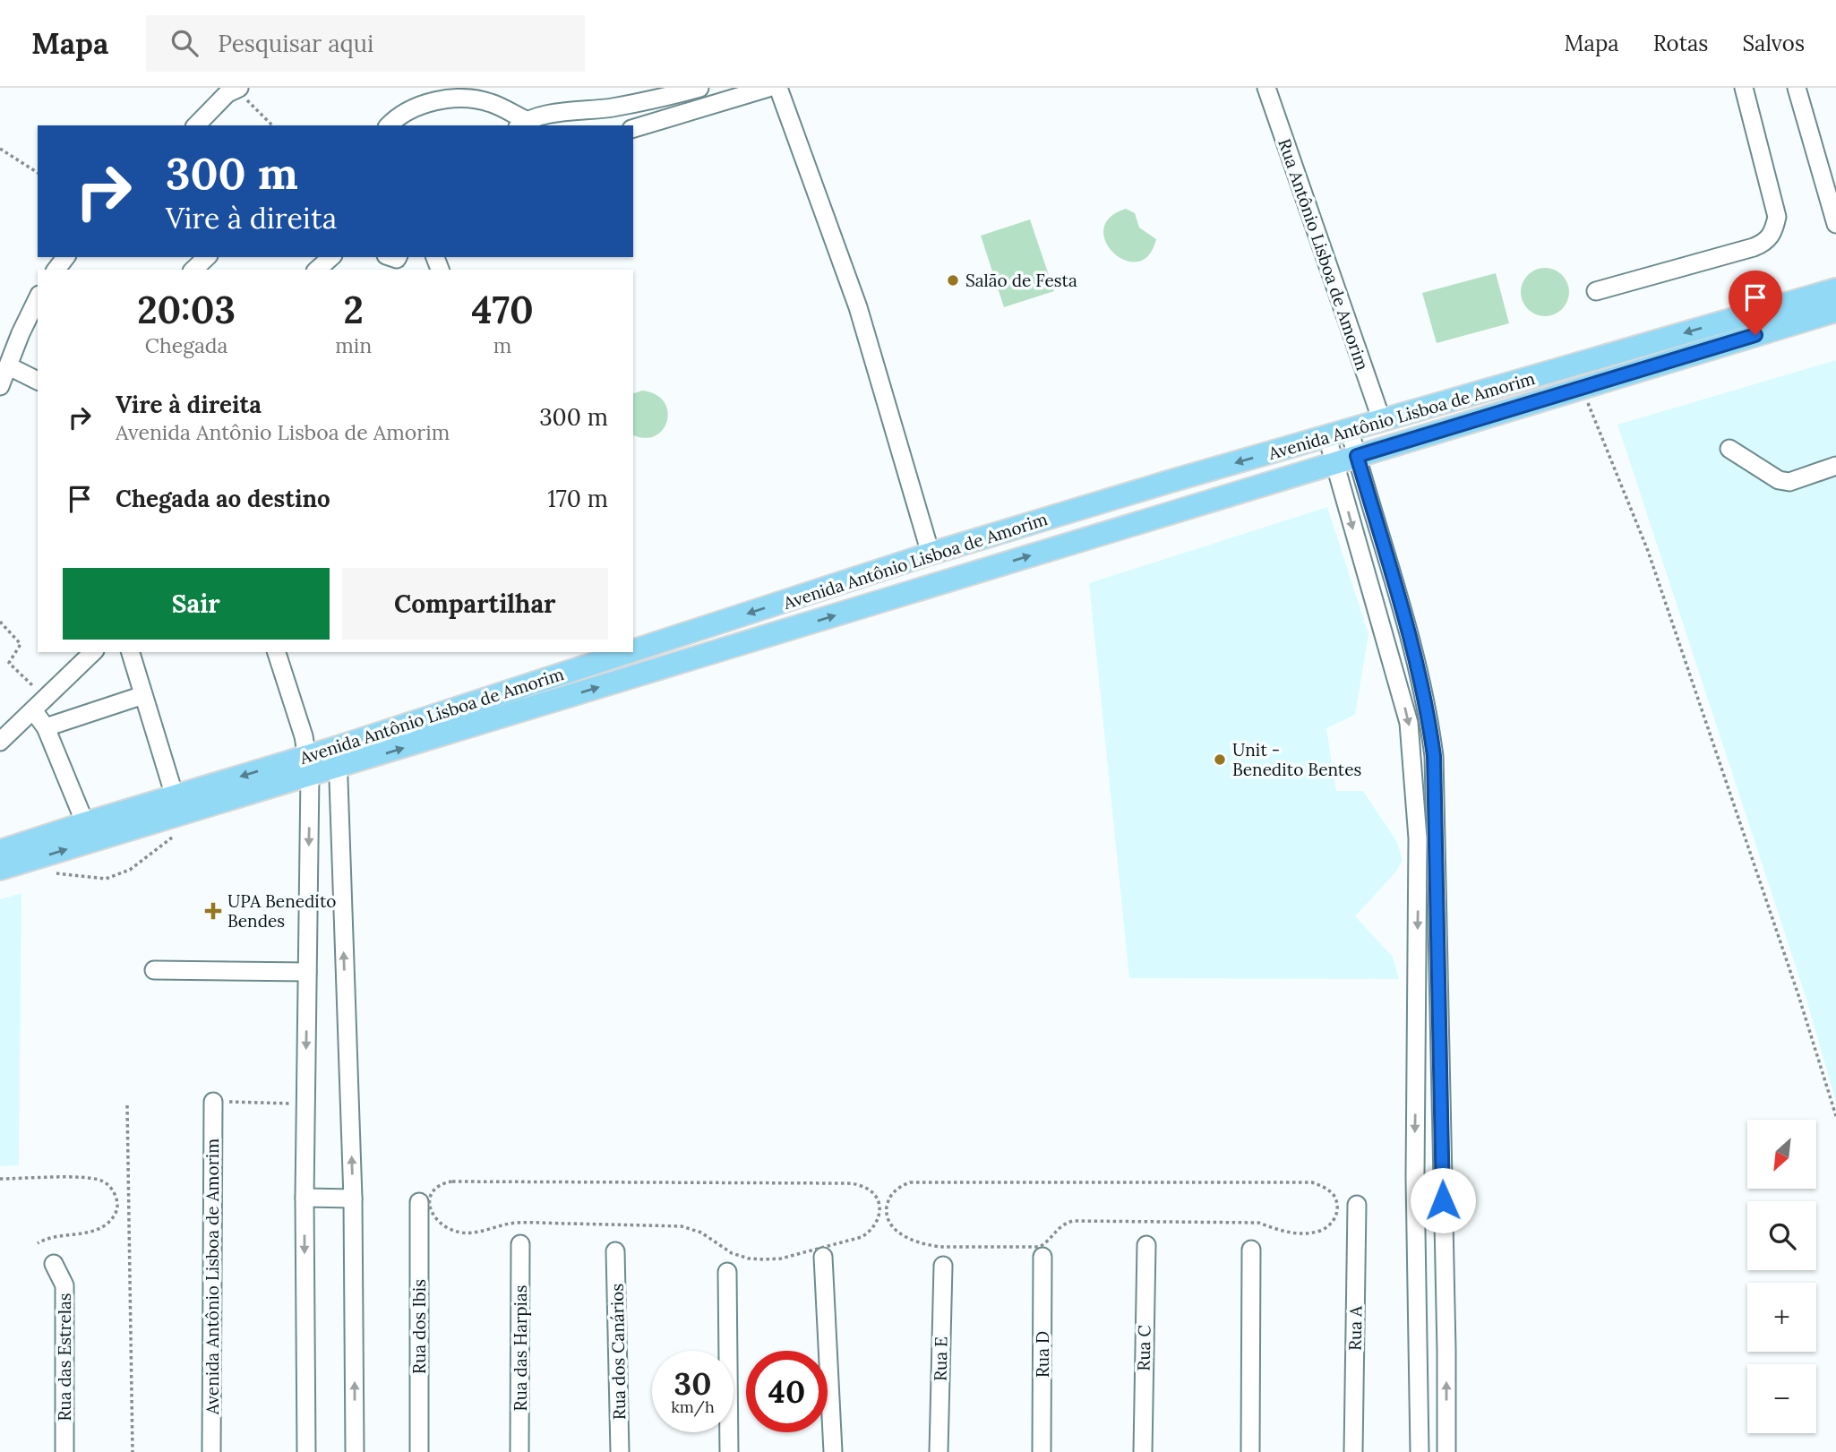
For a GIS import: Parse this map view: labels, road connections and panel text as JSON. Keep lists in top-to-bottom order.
{
  "streets": {
    "main road": ["Avenida Antônio Lisboa de Amorim"],
    "street": [
      "Rua Antônio Lisboa de Amorim",
      "Rua dos Ibis",
      "Rua A",
      "Rua das Harpias",
      "Rua C",
      "Rua dos Canários",
      "Rua D",
      "Rua das Estrelas",
      "Rua E"
    ]
  },
  "crossings": [
    ["Rua Antônio Lisboa de Amorim", "Avenida Antônio Lisboa de Amorim"]
  ],
  "places": {
    "other": ["Salão de Festa", "Unit - Benedito Bentes"],
    "health": ["UPA Benedito Bendes"]
  },
  "north": "bottom left",
  "page": {
    "header": "Mapa",
    "search": "Pesquisar aqui",
    "nav": ["Mapa", "Rotas", "Salvos"],
    "turn": ["300 m", "Vire à direita"],
    "eta": [
      "20:03",
      "Chegada",
      "2",
      "min",
      "470",
      "m"
    ],
    "list": [
      {
        "name": "Vire à direita",
        "note": "Avenida Antônio Lisboa de Amorim",
        "value": "300 m"
      },
      {
        "name": "Chegada ao destino",
        "value": "170 m"
      }
    ],
    "buttons": ["Sair", "Compartilhar"],
    "map_buttons": ["+", "−"],
    "speed": "30 km/h",
    "limit": "40"
  }
}
